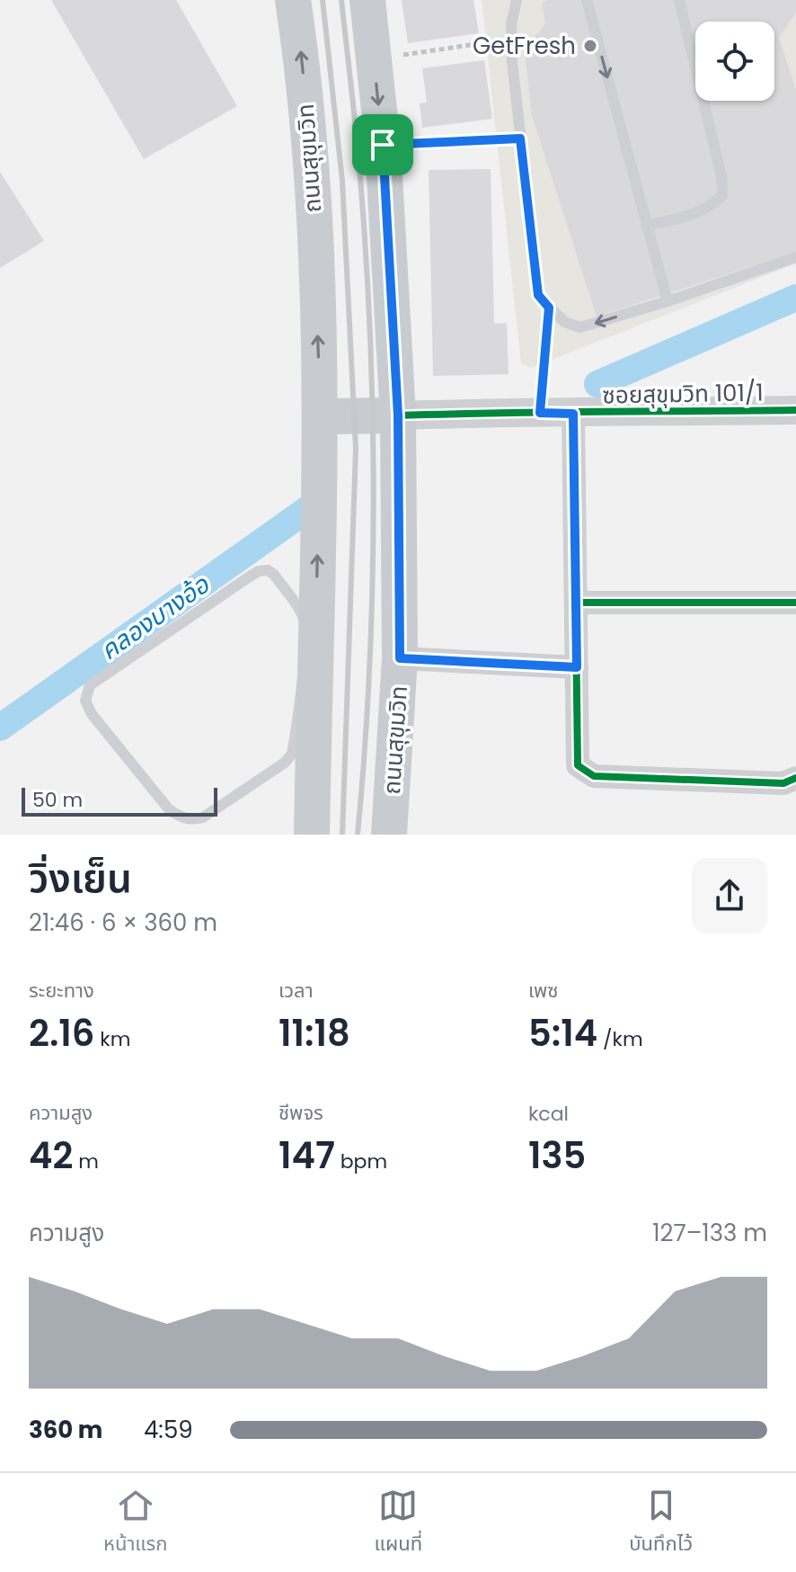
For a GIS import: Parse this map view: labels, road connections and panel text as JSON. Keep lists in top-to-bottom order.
{
  "streets": {
    "main road": ["ถนนสุขุมวิท"],
    "street": ["ซอยสุขุมวิท 101/1"]
  },
  "crossings": [
    ["ถนนสุขุมวิท", "ซอยสุขุมวิท 101/1"]
  ],
  "water": ["คลองบางอ้อ"],
  "places": ["GetFresh"],
  "scale_bar": "50 m",
  "page": {
    "scale": "50 m",
    "heading": ["วิ่งเย็น", "21:46 · 6 × 360 m"],
    "stats": [
      ["ระยะทาง", "2.16 km"],
      ["เวลา", "11:18"],
      ["เพซ", "5:14 /km"],
      ["ความสูง", "42 m"],
      ["ชีพจร", "147 bpm"],
      ["kcal", "135"]
    ],
    "chart": ["ความสูง", "127–133 m"],
    "list": [
      {
        "name": "360 m",
        "note": "4:59"
      }
    ],
    "tabs": ["หน้าแรก", "แผนที่", "บันทึกไว้"]
  }
}
